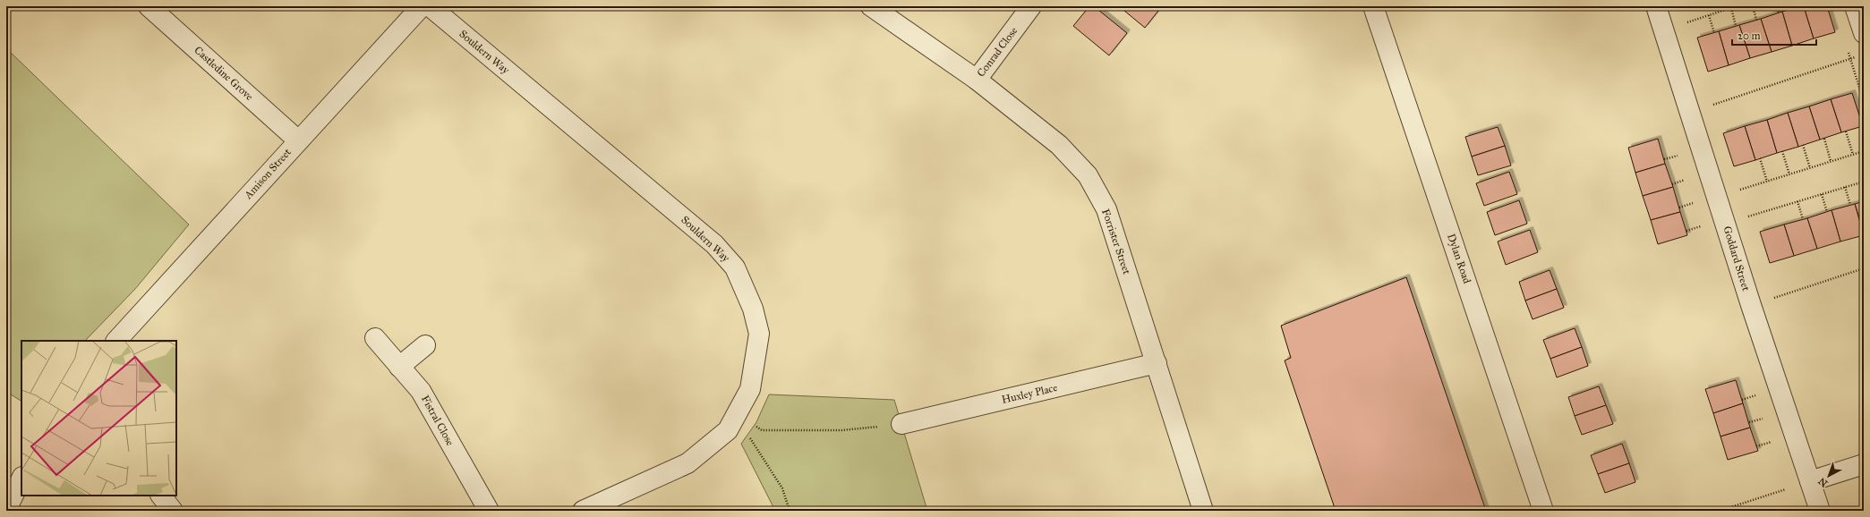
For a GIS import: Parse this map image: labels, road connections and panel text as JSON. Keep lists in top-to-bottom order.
{
  "streets": {
    "street": [
      "Souldern Way",
      "Conrad Close",
      "Castledine Grove",
      "Amison Street",
      "Forrister Street",
      "Dylan Road",
      "Goddard Street",
      "Huxley Place",
      "Fistral Close"
    ]
  },
  "crossings": [
    ["Conrad Close", "Forrister Street"],
    ["Castledine Grove", "Amison Street"],
    ["Forrister Street", "Huxley Place"]
  ],
  "scale_bar": "20 m",
  "north": "bottom left"
}
